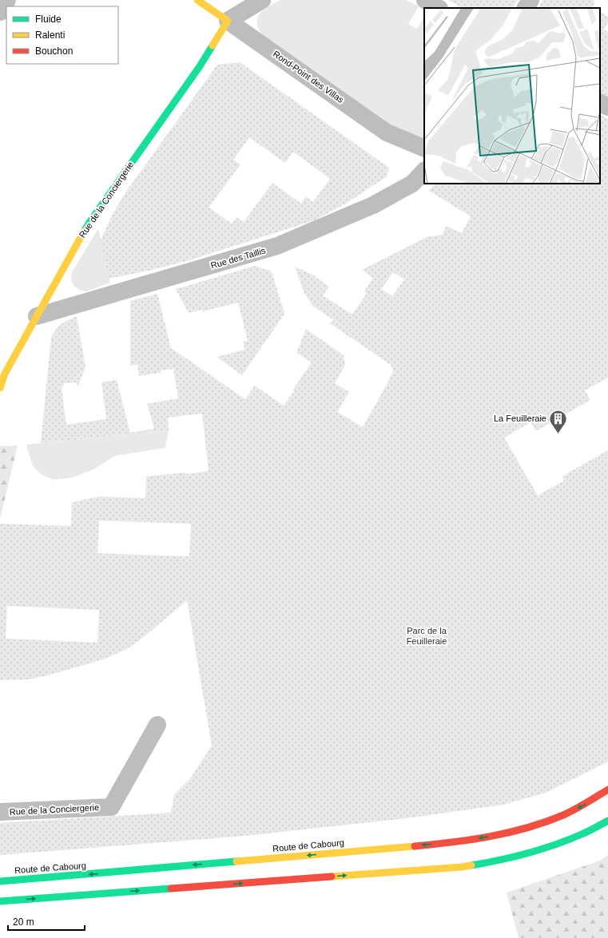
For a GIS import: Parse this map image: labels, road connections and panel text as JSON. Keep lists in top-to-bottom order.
{
  "streets": {
    "main road": ["Rue de la Conciergerie", "Route de Cabourg"],
    "street": ["Rond-Point des Villas", "Rue des Taillis"]
  },
  "crossings": [
    ["Rond-Point des Villas", "Rue de la Conciergerie"],
    ["Rue de la Conciergerie", "Rue des Taillis"]
  ],
  "parks": ["Parc de la Feuilleraie"],
  "places": {
    "building": ["La Feuilleraie"]
  },
  "legend": ["Fluide", "Ralenti", "Bouchon"],
  "scale_bar": "20 m"
}
